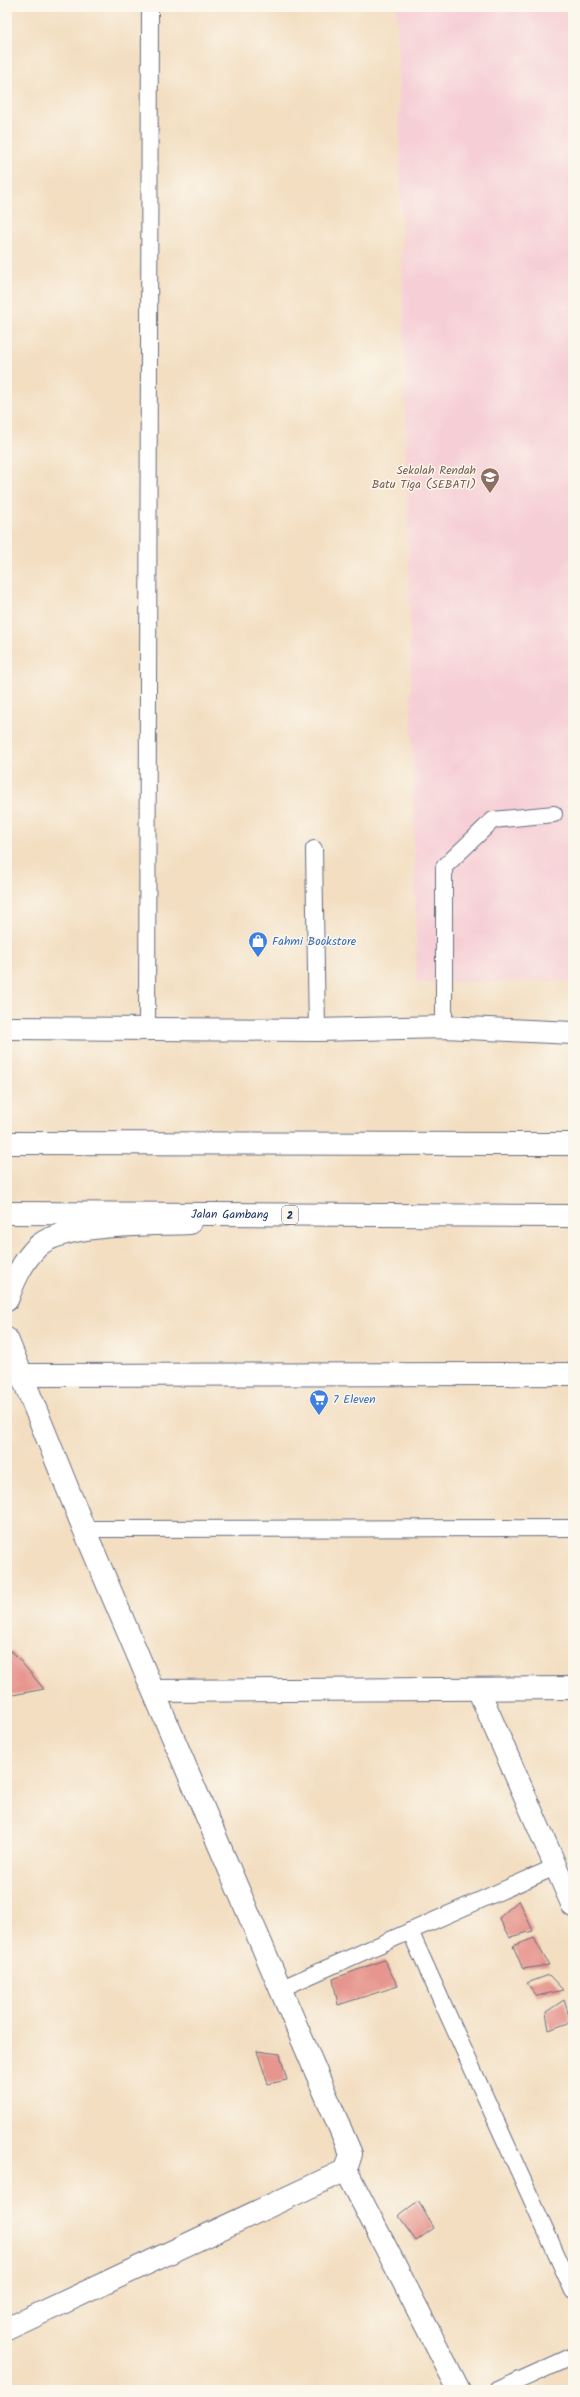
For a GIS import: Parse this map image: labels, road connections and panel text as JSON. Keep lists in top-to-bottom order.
{
  "streets": {
    "main road": ["Jalan Gambang", "2"]
  },
  "places": {
    "school or university": ["Sekolah Rendah Batu Tiga (SEBATI)"],
    "shop": ["Fahmi Bookstore"],
    "supermarket": ["7 Eleven"]
  }
}
